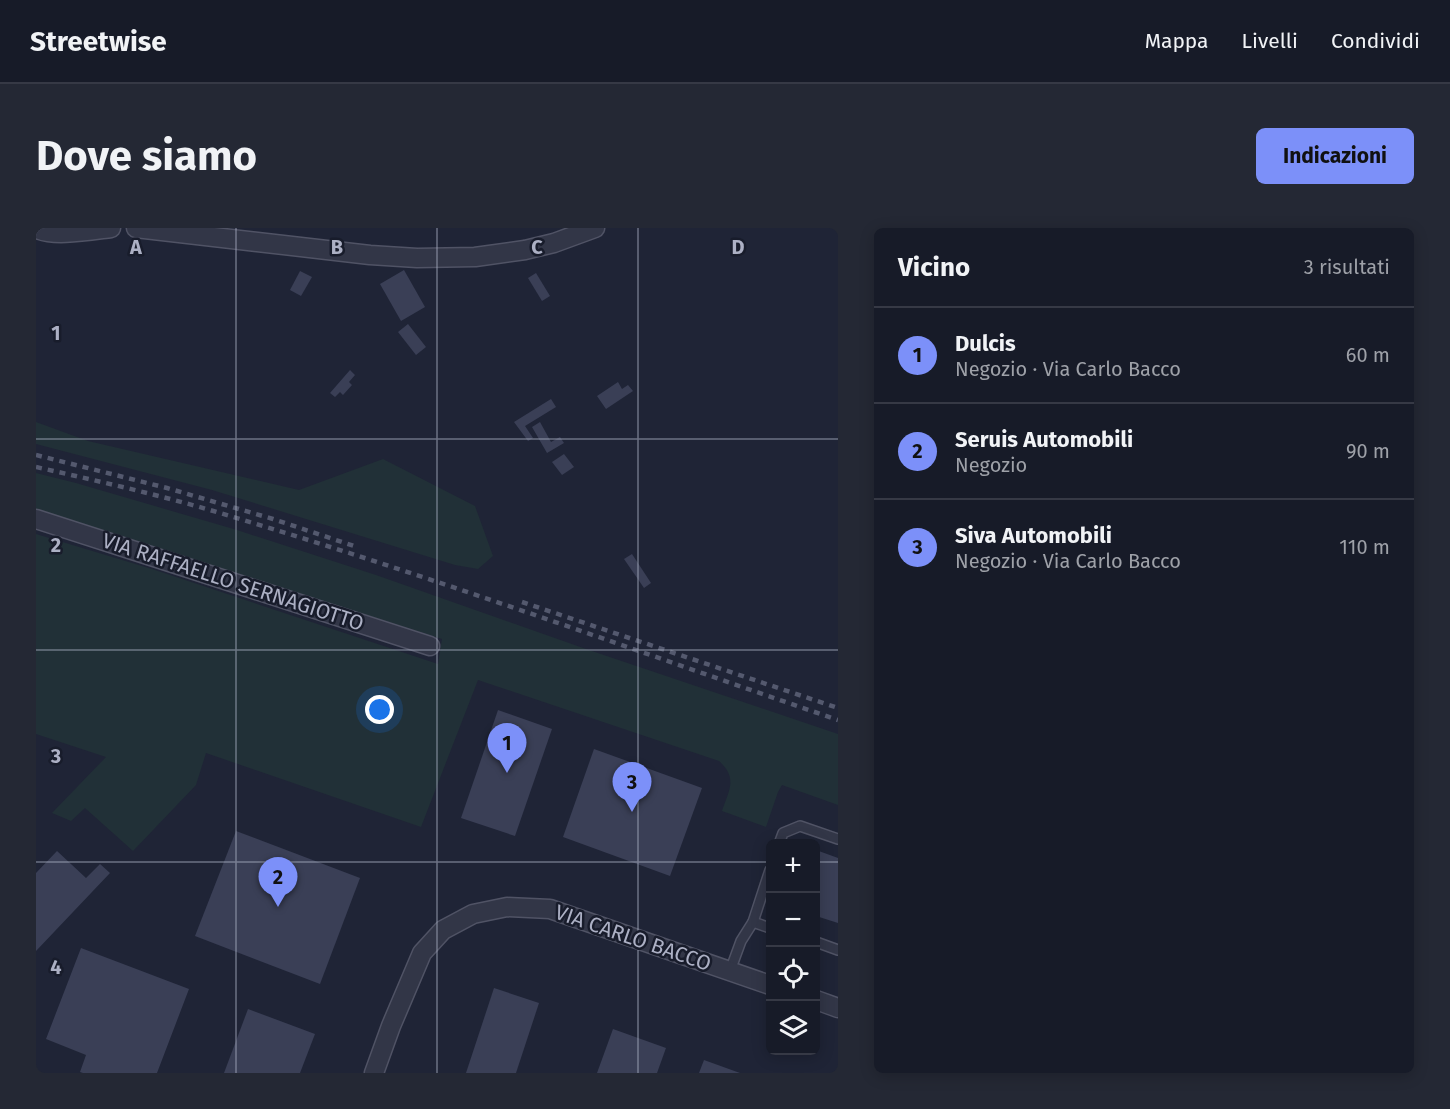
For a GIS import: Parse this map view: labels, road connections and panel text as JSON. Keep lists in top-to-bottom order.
{
  "streets": {
    "street": ["VIA RAFFAELLO SERNAGIOTTO", "VIA CARLO BACCO"]
  },
  "page": {
    "header": "Streetwise",
    "nav": ["Mappa", "Livelli", "Condividi"],
    "buttons": "Indicazioni",
    "title": "Dove siamo",
    "heading": ["Vicino", "3 risultati"],
    "list": [
      {
        "mark": "1",
        "name": "Dulcis",
        "note": "Negozio · Via Carlo Bacco",
        "value": "60 m"
      },
      {
        "mark": "2",
        "name": "Seruis Automobili",
        "note": "Negozio",
        "value": "90 m"
      },
      {
        "mark": "3",
        "name": "Siva Automobili",
        "note": "Negozio · Via Carlo Bacco",
        "value": "110 m"
      }
    ],
    "pins": ["1", "3", "2"],
    "map_buttons": ["+", "−"]
  },
  "grid": {
    "columns": [
      "A",
      "B",
      "C",
      "D"
    ],
    "rows": [
      "1",
      "2",
      "3",
      "4"
    ]
  }
}
